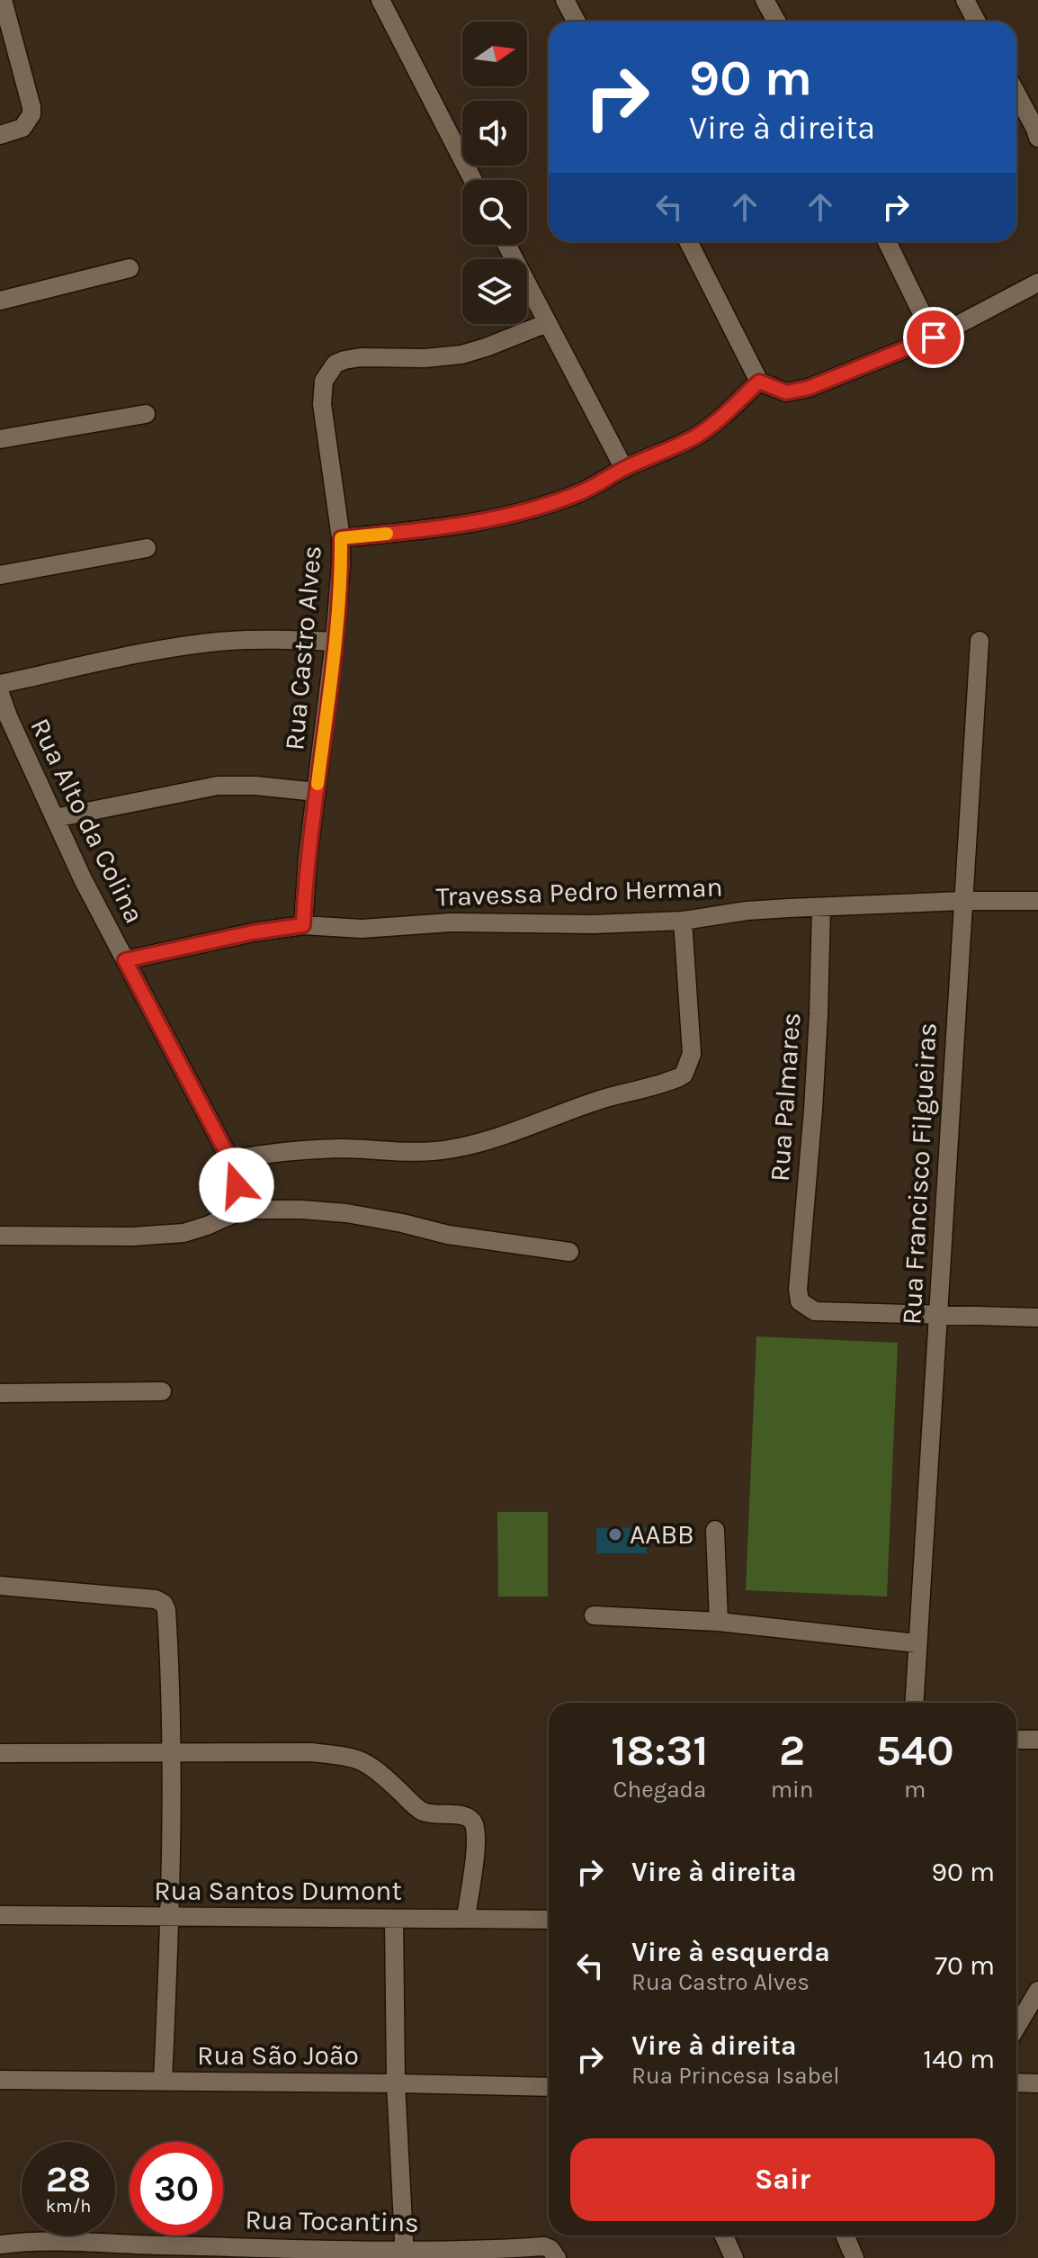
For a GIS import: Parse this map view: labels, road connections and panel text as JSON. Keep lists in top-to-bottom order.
{
  "streets": {
    "street": [
      "Rua Castro Alves",
      "Rua Alto da Colina",
      "Travessa Pedro Herman",
      "Rua Palmares",
      "Rua Francisco Filgueiras",
      "Rua Santos Dumont",
      "Rua São João",
      "Rua Tocantins"
    ]
  },
  "crossings": [
    ["Rua Castro Alves", "Travessa Pedro Herman"],
    ["Rua Alto da Colina", "Travessa Pedro Herman"],
    ["Travessa Pedro Herman", "Rua Palmares"],
    ["Travessa Pedro Herman", "Rua Francisco Filgueiras"],
    ["Rua Palmares", "Rua Francisco Filgueiras"]
  ],
  "places": ["AABB"],
  "north": "right",
  "page": {
    "turn": ["90 m", "Vire à direita"],
    "eta": [
      "18:31",
      "Chegada",
      "2",
      "min",
      "540",
      "m"
    ],
    "list": [
      {
        "name": "Vire à direita",
        "value": "90 m"
      },
      {
        "name": "Vire à esquerda",
        "note": "Rua Castro Alves",
        "value": "70 m"
      },
      {
        "name": "Vire à direita",
        "note": "Rua Princesa Isabel",
        "value": "140 m"
      }
    ],
    "buttons": "Sair",
    "speed": "28 km/h",
    "limit": "30"
  }
}
